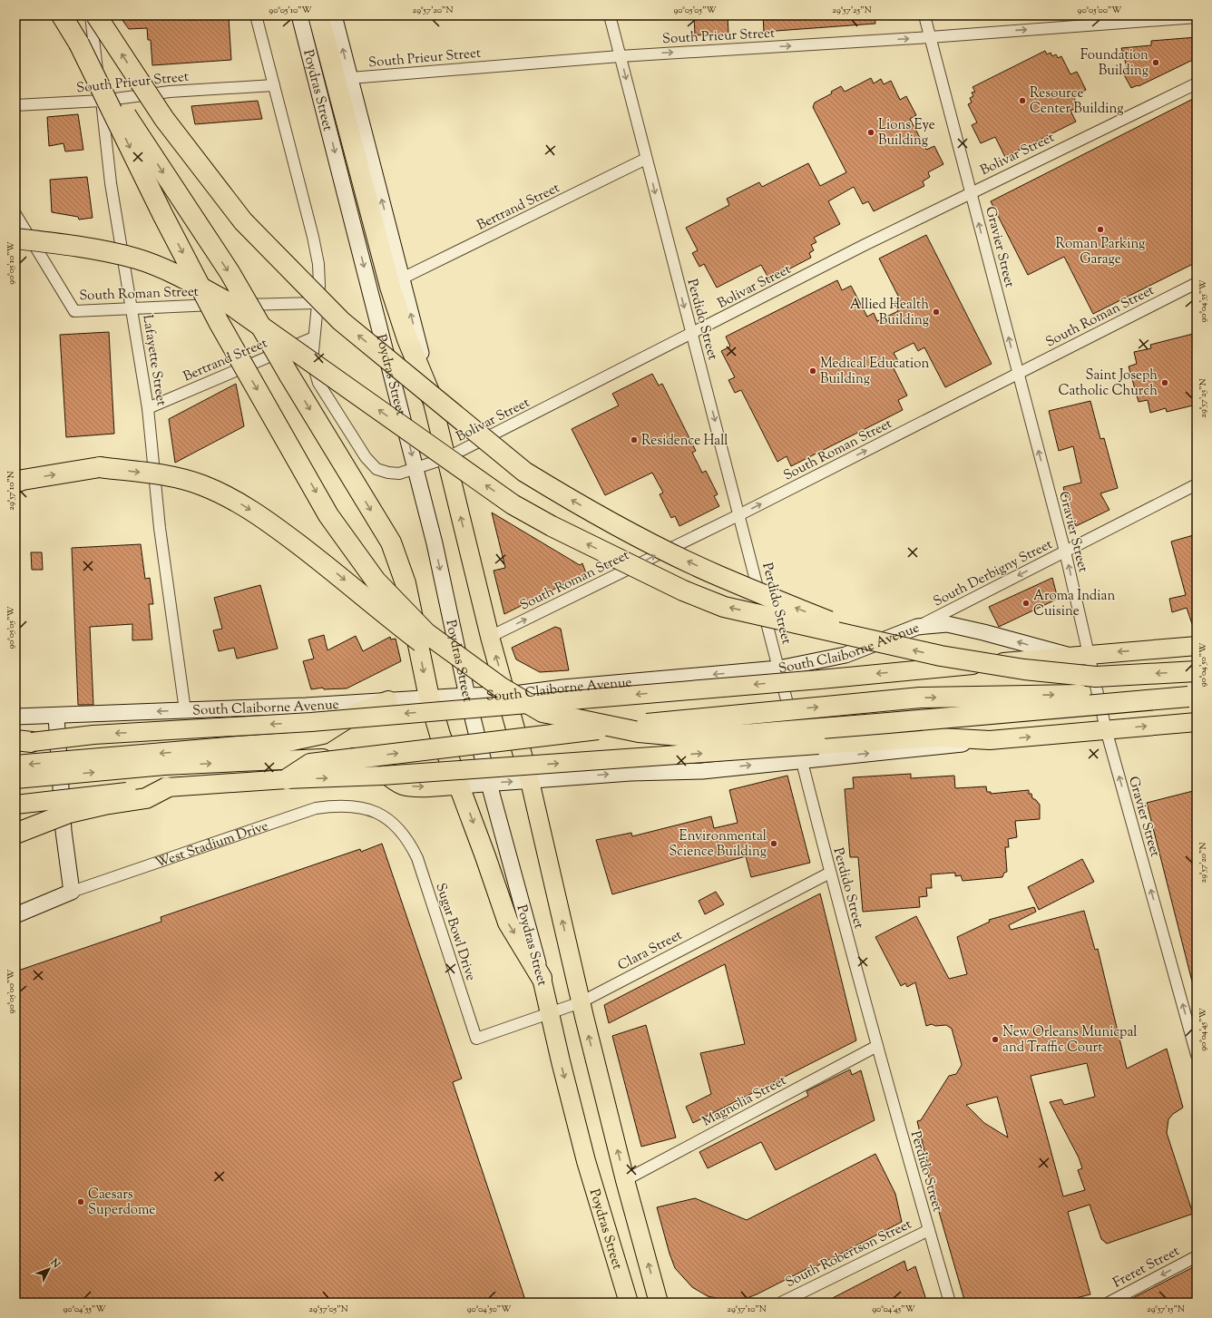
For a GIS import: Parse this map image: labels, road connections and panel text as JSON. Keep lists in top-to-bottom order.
{
  "streets": {
    "main road": ["Poydras Street", "South Claiborne Avenue"],
    "street": [
      "South Prieur Street",
      "Bolivar Street",
      "Bertrand Street",
      "Gravier Street",
      "South Roman Street",
      "Perdido Street",
      "Lafayette Street",
      "South Derbigny Street",
      "West Stadium Drive",
      "Sugar Bowl Drive",
      "Clara Street",
      "Magnolia Street",
      "South Robertson Street",
      "Freret Street"
    ]
  },
  "crossings": [
    ["South Prieur Street", "Gravier Street"],
    ["South Prieur Street", "Perdido Street"],
    ["South Prieur Street", "Lafayette Street"],
    ["Poydras Street", "Bolivar Street"],
    ["Poydras Street", "South Claiborne Avenue"],
    ["Poydras Street", "Clara Street"],
    ["Bolivar Street", "Bertrand Street"],
    ["Bolivar Street", "Gravier Street"],
    ["Bolivar Street", "Perdido Street"],
    ["Bertrand Street", "Perdido Street"],
    ["Bertrand Street", "Lafayette Street"],
    ["Gravier Street", "South Roman Street"],
    ["Gravier Street", "South Derbigny Street"],
    ["Gravier Street", "South Claiborne Avenue"],
    ["South Roman Street", "Perdido Street"],
    ["South Roman Street", "Lafayette Street"],
    ["Perdido Street", "South Claiborne Avenue"],
    ["Perdido Street", "Clara Street"],
    ["Perdido Street", "Magnolia Street"],
    ["Perdido Street", "South Robertson Street"],
    ["Lafayette Street", "South Claiborne Avenue"],
    ["South Derbigny Street", "South Claiborne Avenue"],
    ["West Stadium Drive", "Sugar Bowl Drive"],
    ["Sugar Bowl Drive", "Clara Street"]
  ],
  "one_way": [
    "South Prieur Street",
    "Gravier Street",
    "South Roman Street",
    "Perdido Street",
    "South Derbigny Street",
    "Freret Street"
  ],
  "places": [
    "Foundation Building",
    "Resource Center Building",
    "Lions Eye Building",
    "Roman Parking Garage",
    "Allied Health Building",
    "Medical Education Building",
    "Saint Joseph Catholic Church",
    "Residence Hall",
    "Aroma Indian Cuisine",
    "Environmental Science Building",
    "New Orleans Municpal and Traffic Court",
    "Caesars Superdome"
  ],
  "north": "top right",
  "coordinates": [
    "90°05'10\"W",
    "29°57'20\"N",
    "90°05'05\"W",
    "29°57'25\"N",
    "90°05'00\"W",
    "90°04'55\"W",
    "29°57'10\"N",
    "90°04'50\"W",
    "90°04'45\"W",
    "29°57'05\"N",
    "29°57'15\"N"
  ]
}
